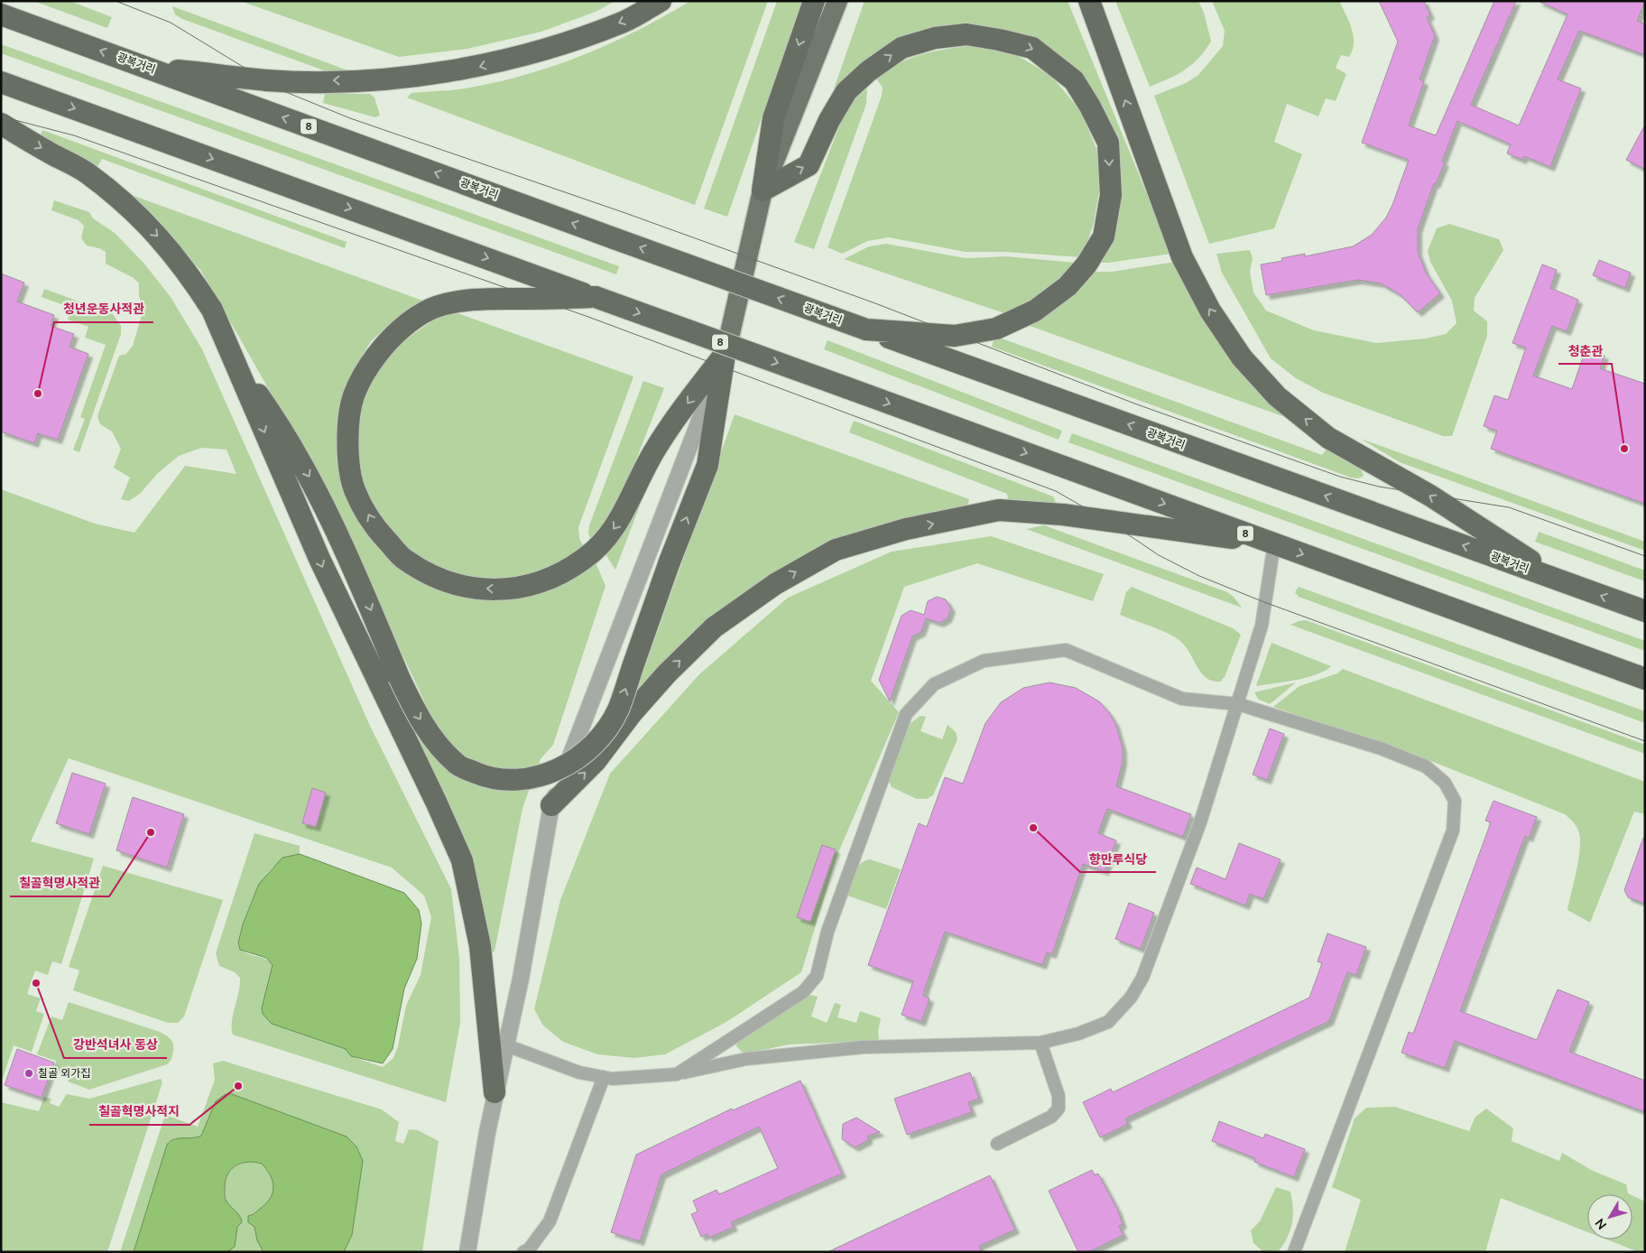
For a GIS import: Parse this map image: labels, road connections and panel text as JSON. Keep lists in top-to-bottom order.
{
  "streets": {
    "highway": ["광복거리", "8"]
  },
  "places": [
    "청년운동사적관",
    "청춘관",
    "향만루식당",
    "칠골혁명사적관",
    "강반석녀사 동상",
    "칠골 외가집",
    "칠골혁명사적지"
  ],
  "north": "bottom left"
}
